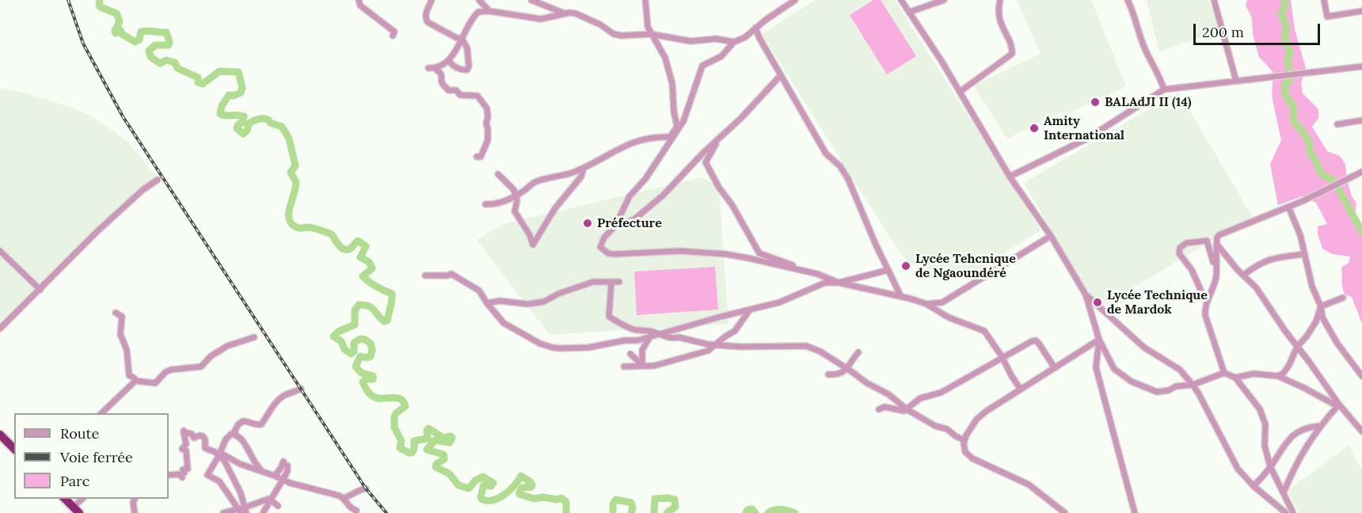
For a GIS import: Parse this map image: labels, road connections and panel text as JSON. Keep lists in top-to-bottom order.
{
  "places": [
    "BALAdJI II (14)",
    "Amity International",
    "Préfecture",
    "Lycée Tehcnique de Ngaoundéré",
    "Lycée Technique de Mardok"
  ],
  "legend": ["Route", "Voie ferrée", "Parc"],
  "scale_bar": "200 m"
}
